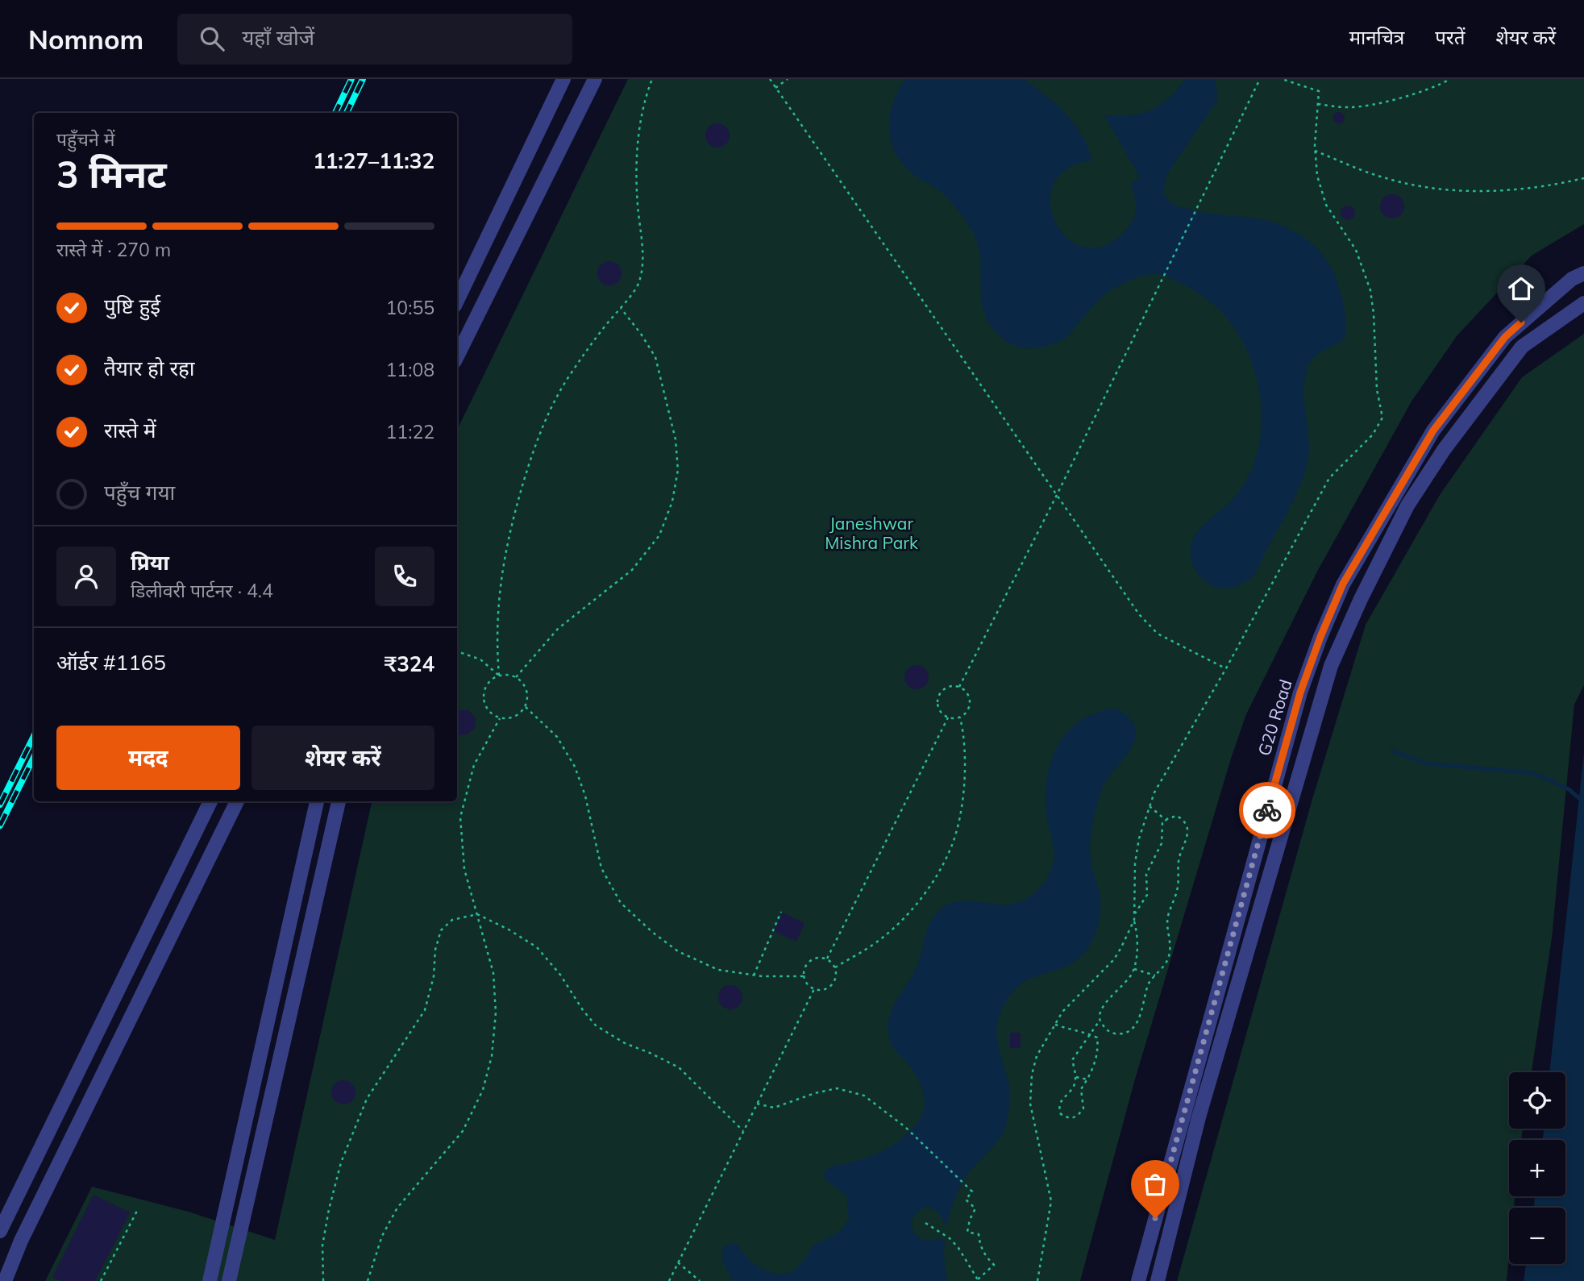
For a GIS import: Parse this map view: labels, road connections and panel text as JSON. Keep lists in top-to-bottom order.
{
  "streets": {
    "street": ["G20 Road"]
  },
  "parks": ["Janeshwar Mishra Park"],
  "page": {
    "header": "Nomnom",
    "search": "यहाँ खोजें",
    "nav": ["मानचित्र", "परतें", "शेयर करें"],
    "heading": ["3 मिनट", "पहुँचने में", "11:27–11:32"],
    "panel": [
      "प्रिया",
      "डिलीवरी पार्टनर · 4.4",
      "ऑर्डर #1165",
      "₹324"
    ],
    "bar": "रास्ते में · 270 m",
    "list": [
      ["पुष्टि हुई", "10:55"],
      ["तैयार हो रहा", "11:08"],
      ["रास्ते में", "11:22"],
      "पहुँच गया"
    ],
    "buttons": ["मदद", "शेयर करें"],
    "map_buttons": ["+", "−"]
  }
}
